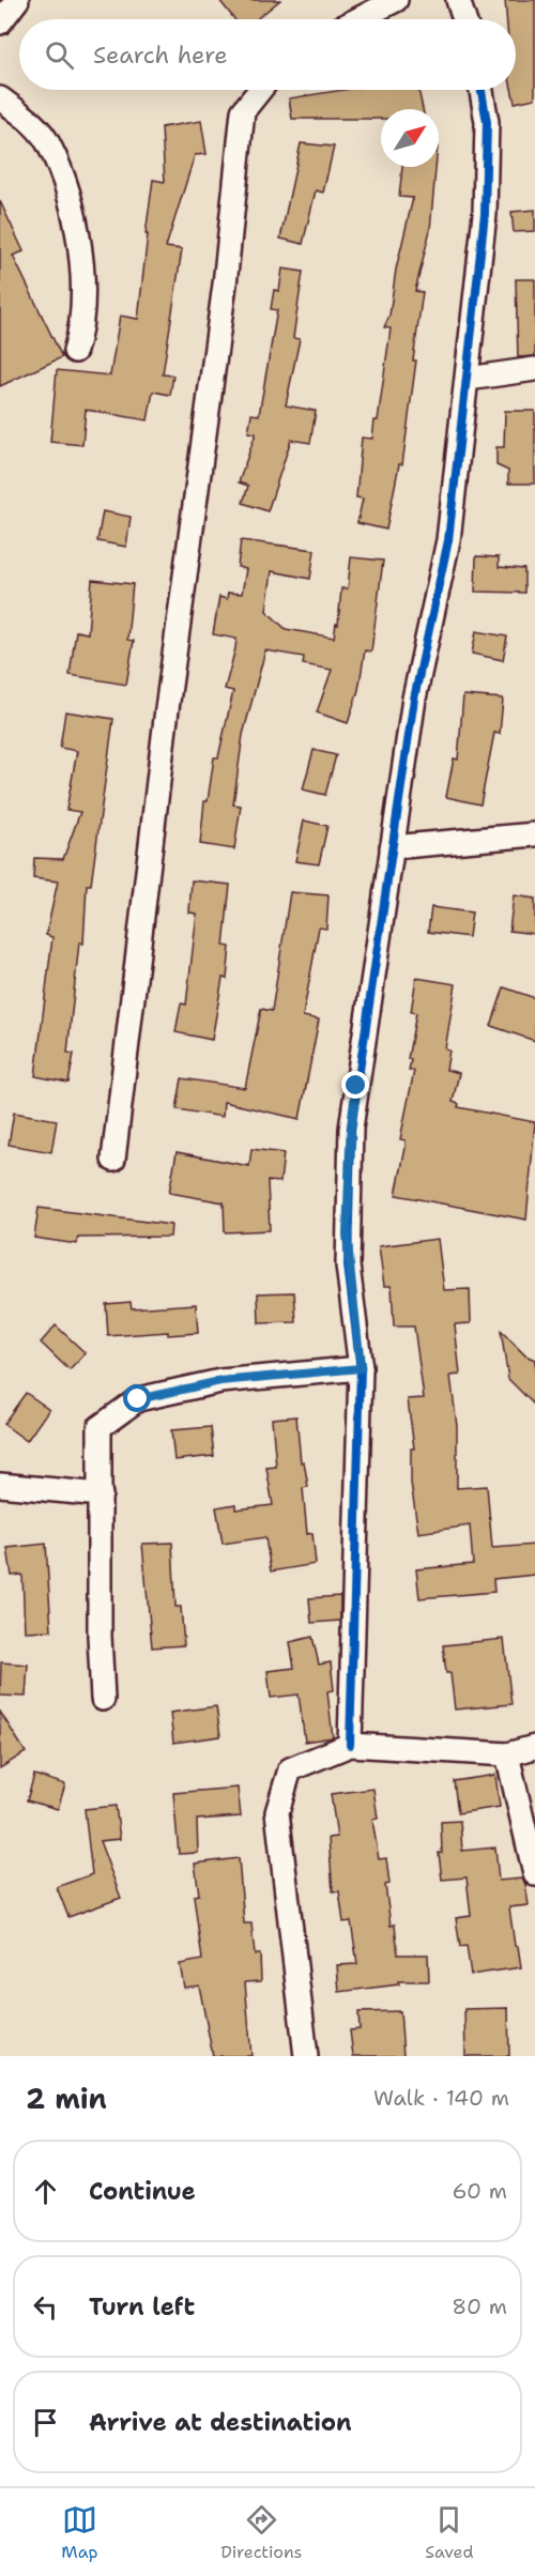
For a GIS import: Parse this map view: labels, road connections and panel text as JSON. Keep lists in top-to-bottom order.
{
  "north": "top right",
  "page": {
    "search": "Search here",
    "heading": ["2 min", "Walk · 140 m"],
    "list": [
      ["Continue", "60 m"],
      ["Turn left", "80 m"],
      "Arrive at destination"
    ],
    "nav": ["Map", "Directions", "Saved"]
  }
}
